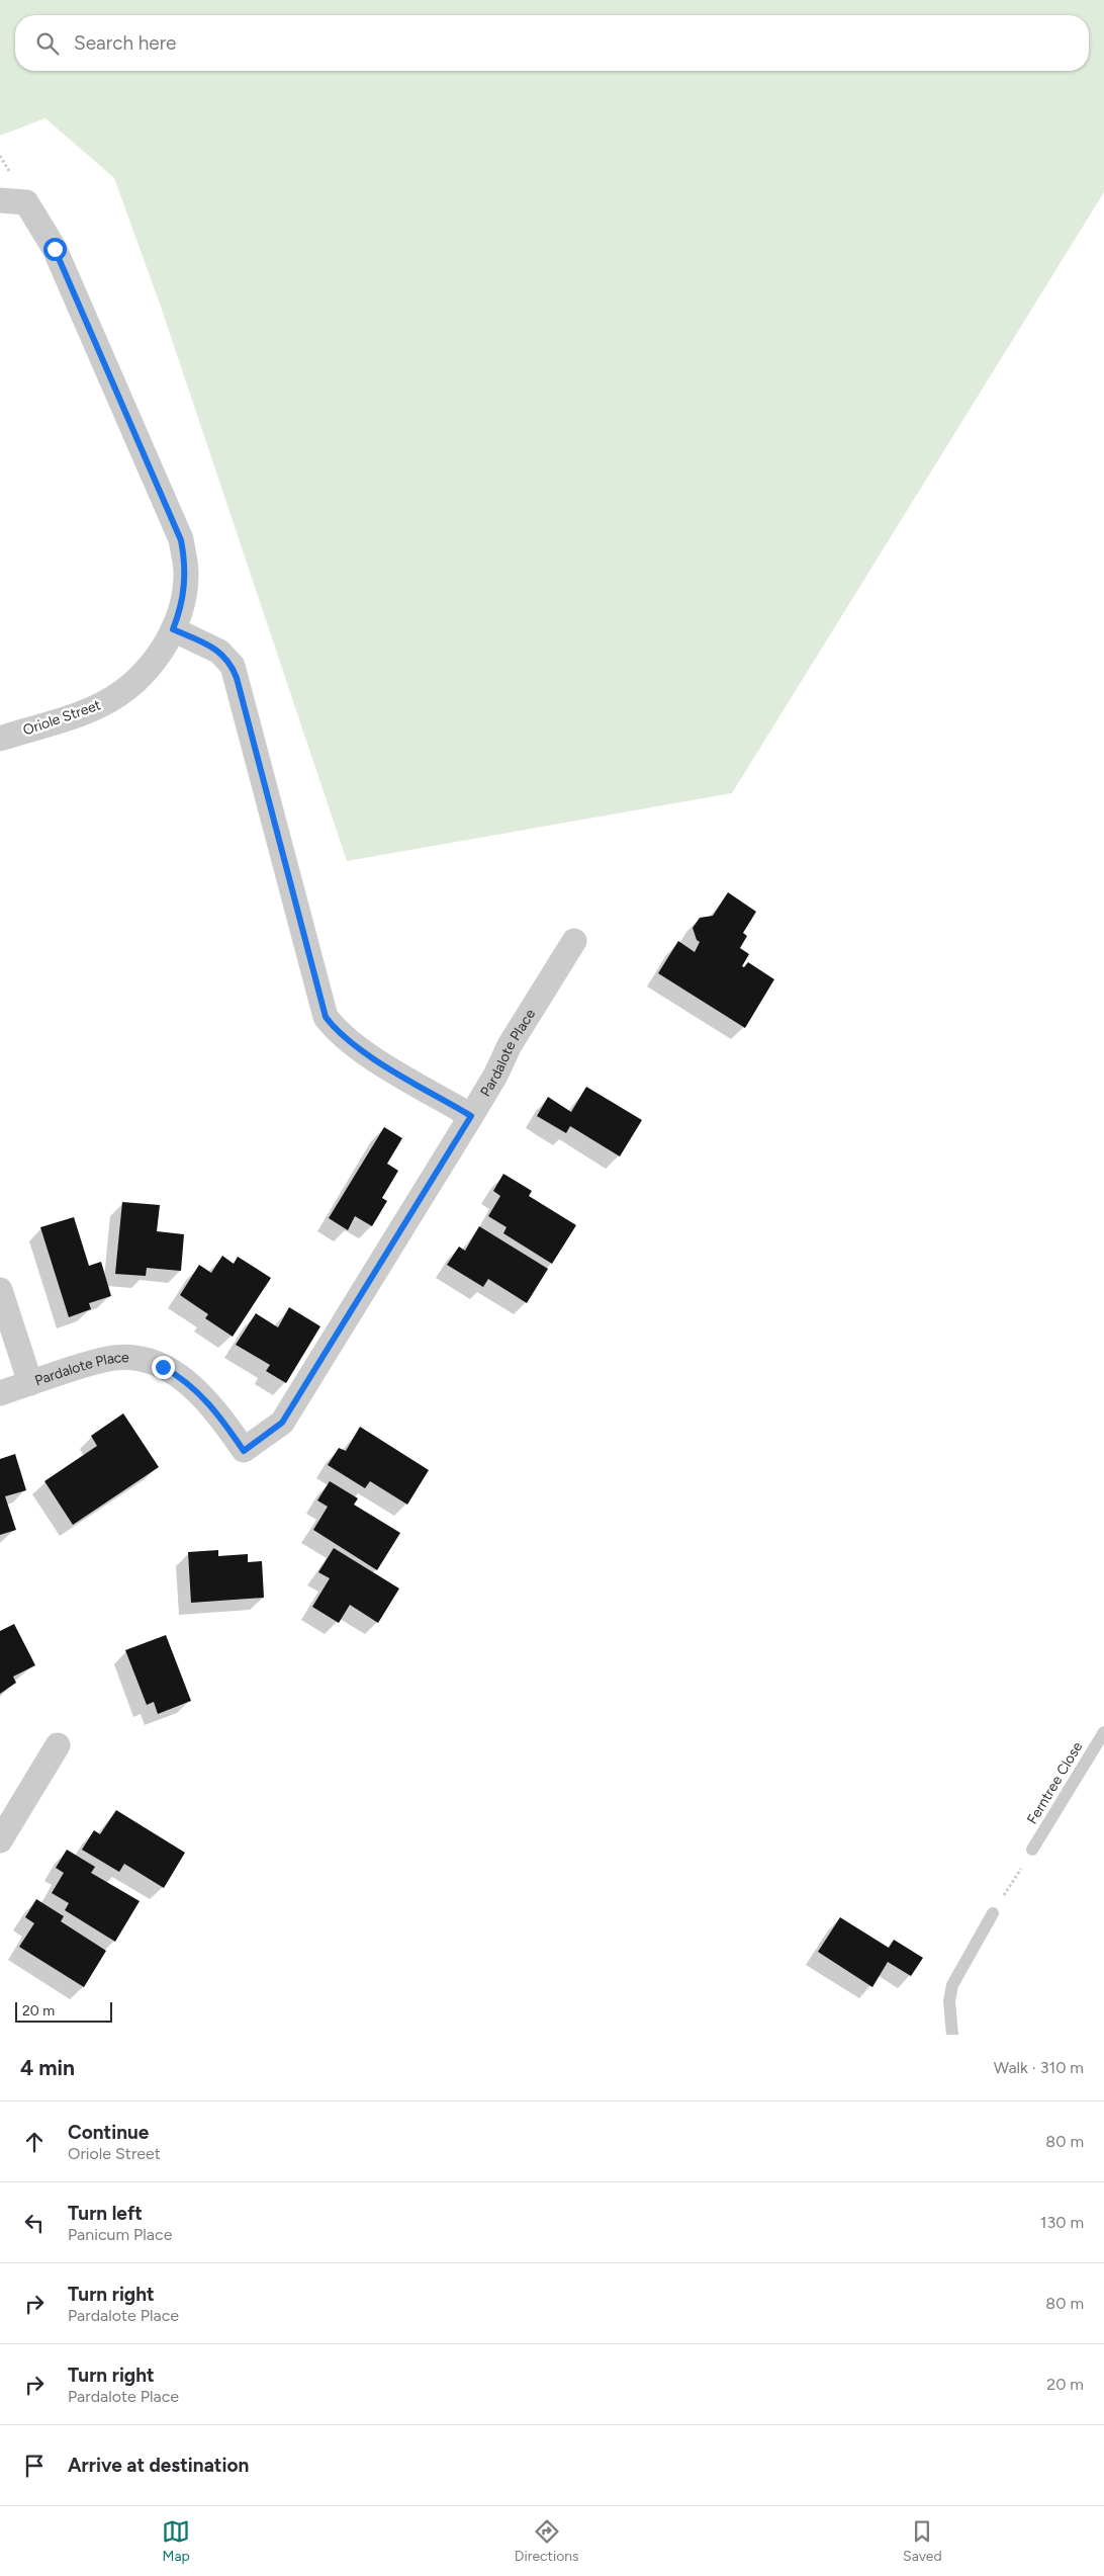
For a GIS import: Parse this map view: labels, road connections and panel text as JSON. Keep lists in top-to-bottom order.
{
  "streets": {
    "street": ["Oriole Street", "Pardalote Place"],
    "lane": ["Ferntree Close"]
  },
  "scale_bar": "20 m",
  "page": {
    "search": "Search here",
    "scale": "20 m",
    "heading": ["4 min", "Walk · 310 m"],
    "list": [
      ["Continue", "Oriole Street", "80 m"],
      ["Turn left", "Panicum Place", "130 m"],
      ["Turn right", "Pardalote Place", "80 m"],
      ["Turn right", "Pardalote Place", "20 m"],
      "Arrive at destination"
    ],
    "nav": ["Map", "Directions", "Saved"]
  }
}
